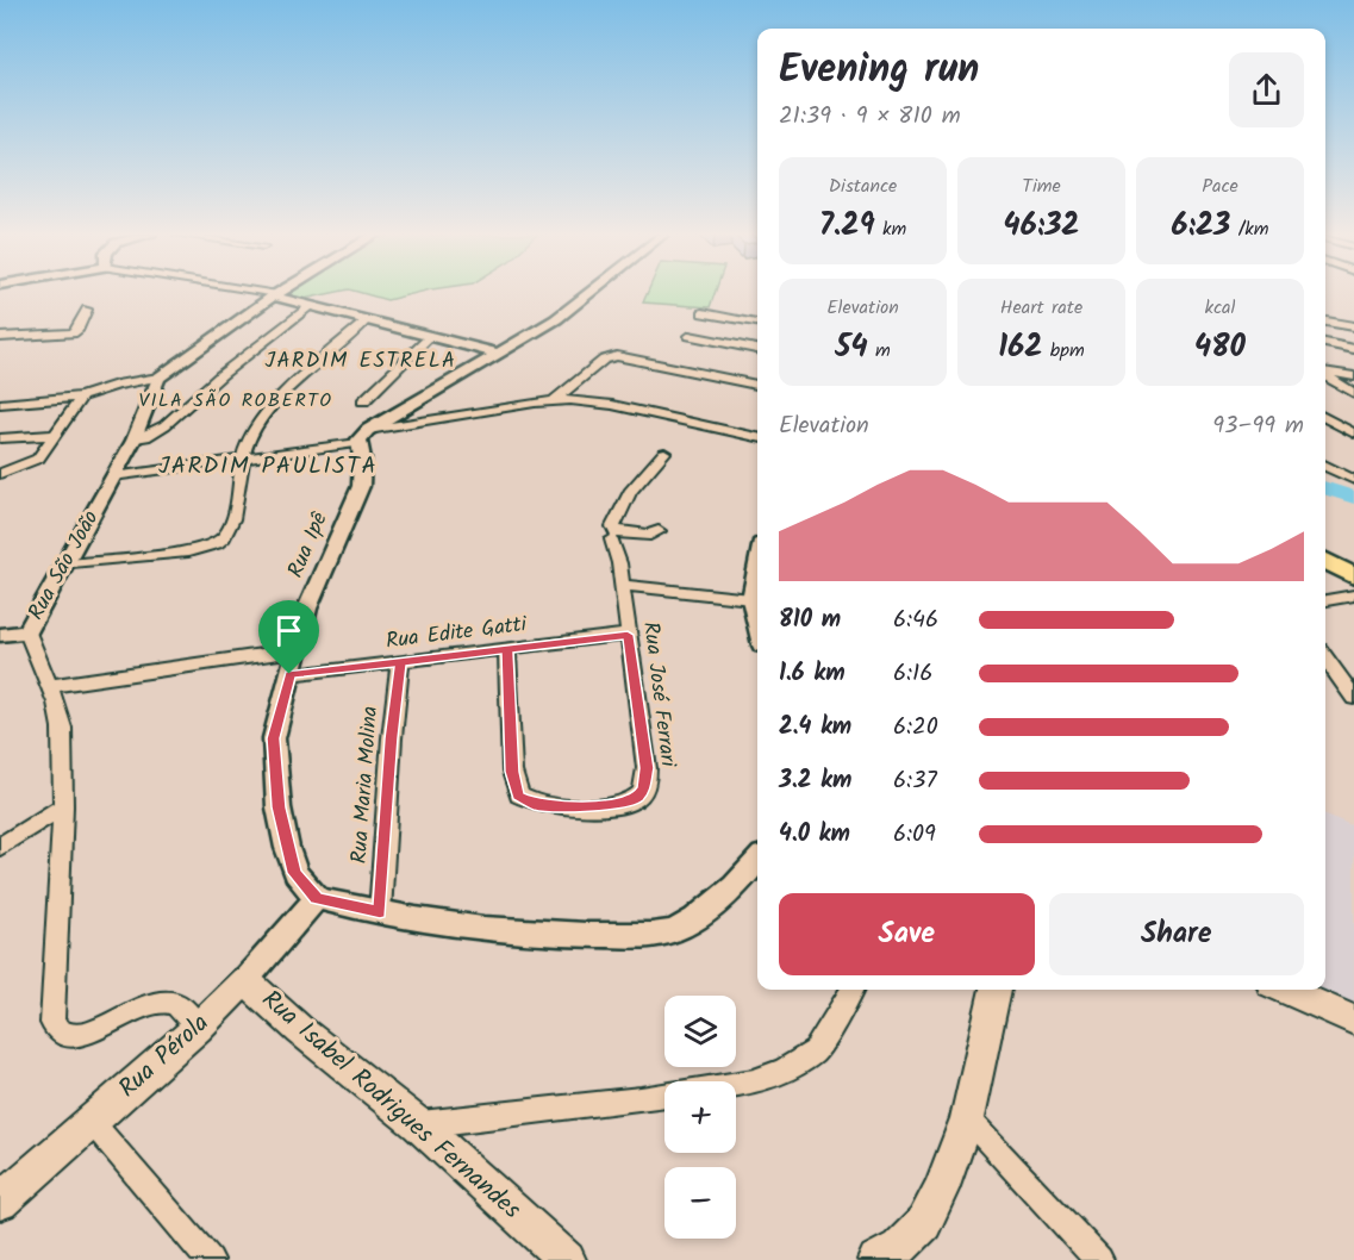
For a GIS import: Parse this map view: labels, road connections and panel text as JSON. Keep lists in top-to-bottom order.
{
  "streets": {
    "main road": ["Rua Pérola", "Rua Isabel Rodrigues Fernandes"],
    "street": [
      "Rua Ipê",
      "Rua São João",
      "Rua Edite Gatti",
      "Rua José Ferrari",
      "Rua Maria Molina"
    ]
  },
  "crossings": [
    ["Rua Ipê", "Rua Edite Gatti"],
    ["Rua Ipê", "Rua Pérola"],
    ["Rua São João", "Rua Pérola"],
    ["Rua Edite Gatti", "Rua José Ferrari"],
    ["Rua Edite Gatti", "Rua Maria Molina"],
    ["Rua Pérola", "Rua Isabel Rodrigues Fernandes"]
  ],
  "districts": ["JARDIM ESTRELA", "VILA SÃO ROBERTO", "JARDIM PAULISTA"],
  "page": {
    "heading": ["Evening run", "21:39 · 9 × 810 m"],
    "stats": [
      ["Distance", "7.29 km"],
      ["Time", "46:32"],
      ["Pace", "6:23 /km"],
      ["Elevation", "54 m"],
      ["Heart rate", "162 bpm"],
      ["kcal", "480"]
    ],
    "chart": ["Elevation", "93–99 m"],
    "list": [
      {
        "name": "810 m",
        "note": "6:46"
      },
      {
        "name": "1.6 km",
        "note": "6:16"
      },
      {
        "name": "2.4 km",
        "note": "6:20"
      },
      {
        "name": "3.2 km",
        "note": "6:37"
      },
      {
        "name": "4.0 km",
        "note": "6:09"
      }
    ],
    "buttons": ["Save", "Share"],
    "map_buttons": ["+", "−"]
  }
}
